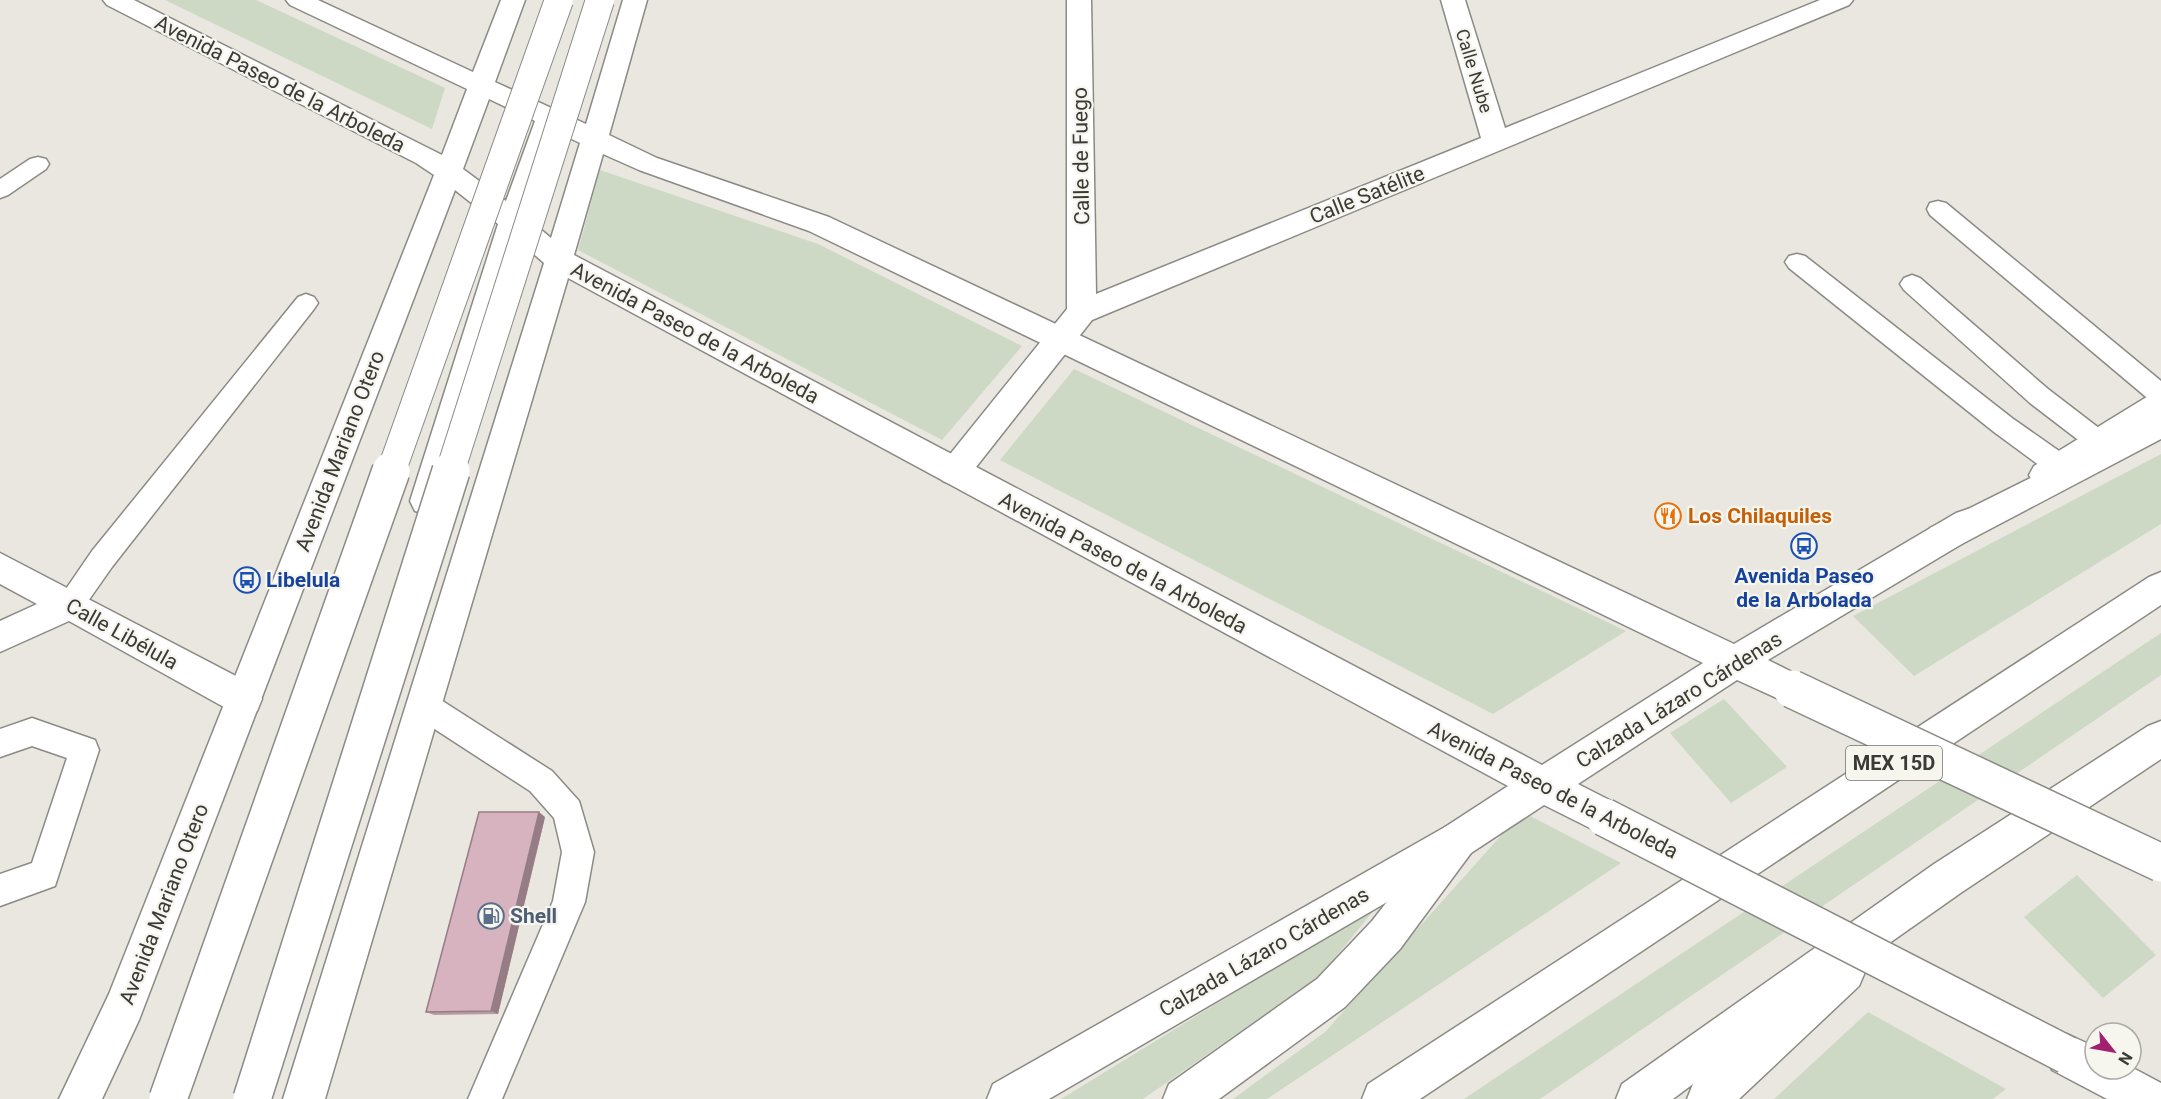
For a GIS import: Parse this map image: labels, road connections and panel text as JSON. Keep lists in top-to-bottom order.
{
  "streets": {
    "main road": [
      "Calle Nube",
      "Avenida Paseo de la Arboleda",
      "Calle de Fuego",
      "Calle Satélite",
      "Avenida Mariano Otero",
      "Calle Libélula",
      "Calzada Lázaro Cárdenas",
      "MEX 15D"
    ]
  },
  "crossings": [
    ["Calle Nube", "Calle Satélite"],
    ["Avenida Paseo de la Arboleda", "Avenida Mariano Otero"],
    ["Avenida Paseo de la Arboleda", "Calzada Lázaro Cárdenas"],
    ["Calle de Fuego", "Calle Satélite"],
    ["Avenida Mariano Otero", "Calle Libélula"]
  ],
  "places": {
    "restaurant": ["Los Chilaquiles"],
    "bus stop": ["Avenida Paseo de la Arbolada", "Libelula"],
    "fuel station": ["Shell"]
  },
  "north": "bottom right"
}
